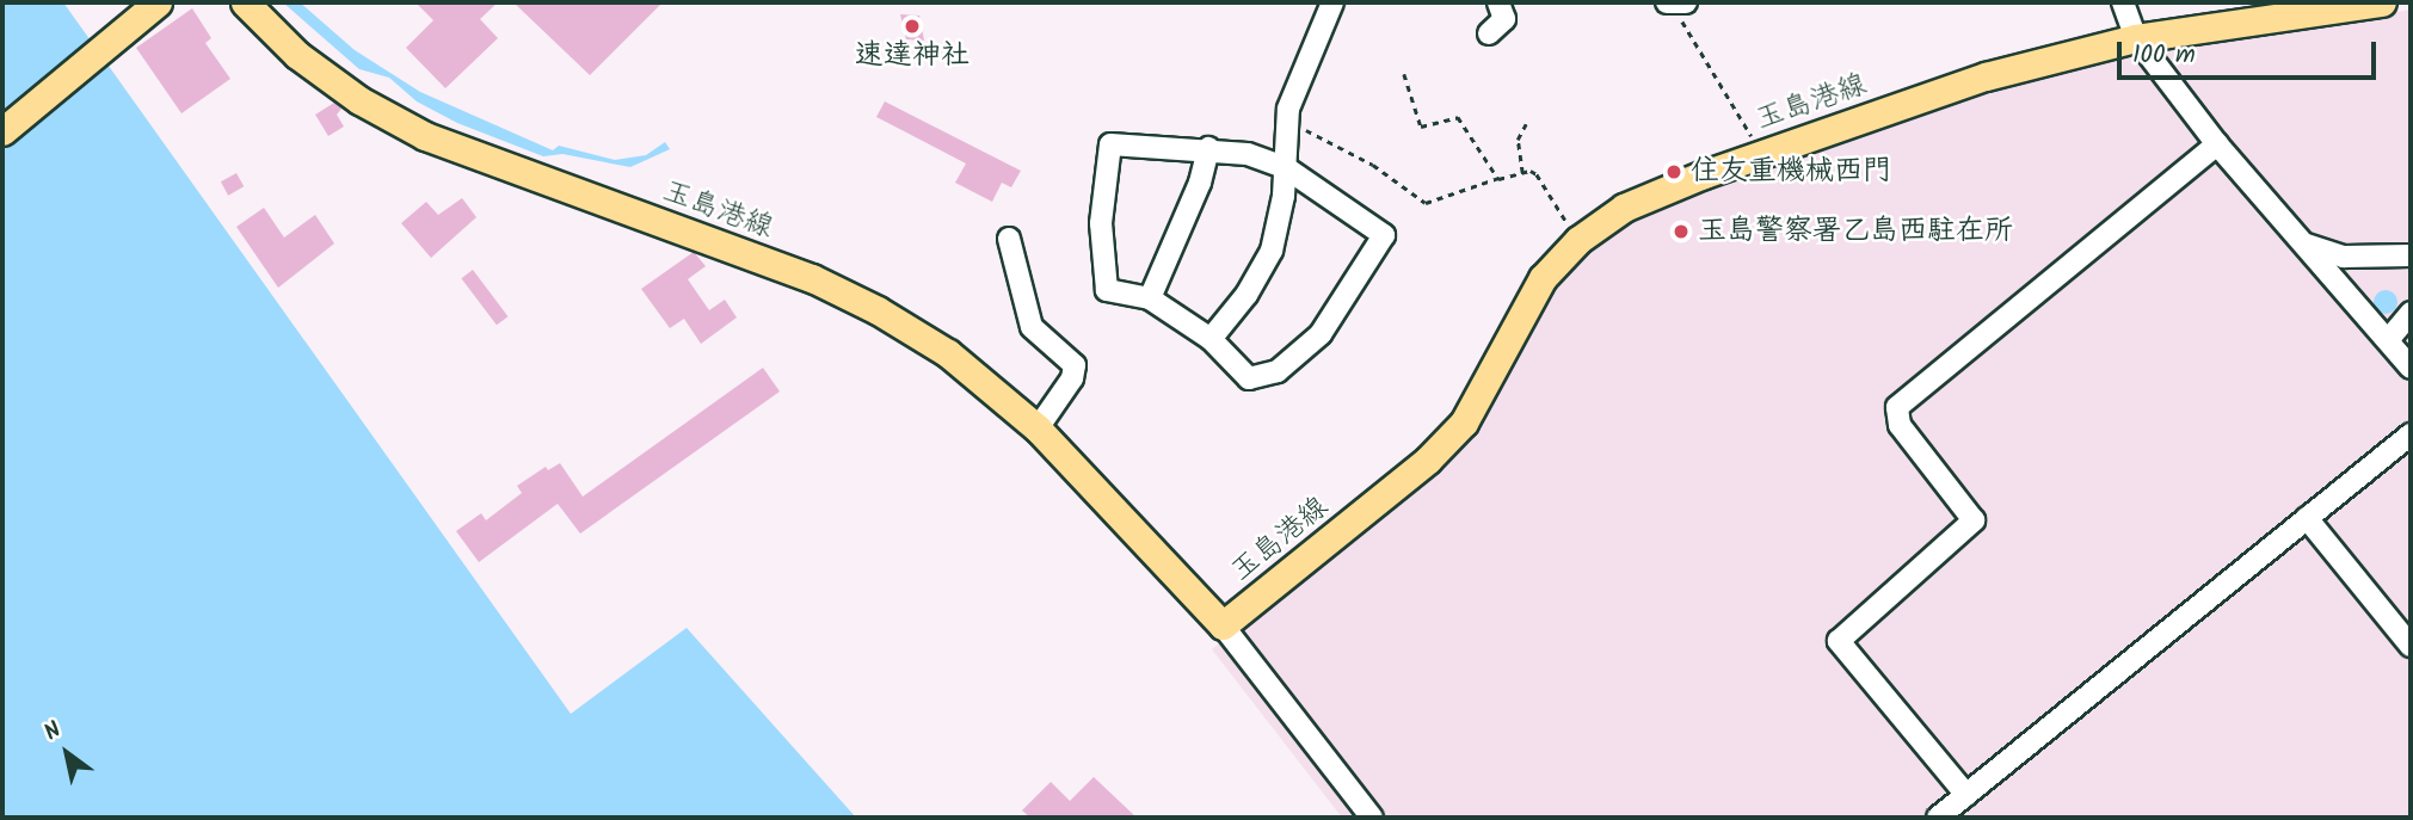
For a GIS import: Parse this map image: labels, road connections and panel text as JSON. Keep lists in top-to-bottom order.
{
  "streets": {
    "main road": ["玉島港線"]
  },
  "places": ["速達神社", "住友重機械西門", "玉島警察署乙島西駐在所"],
  "scale_bar": "100 m",
  "north": "top left"
}
